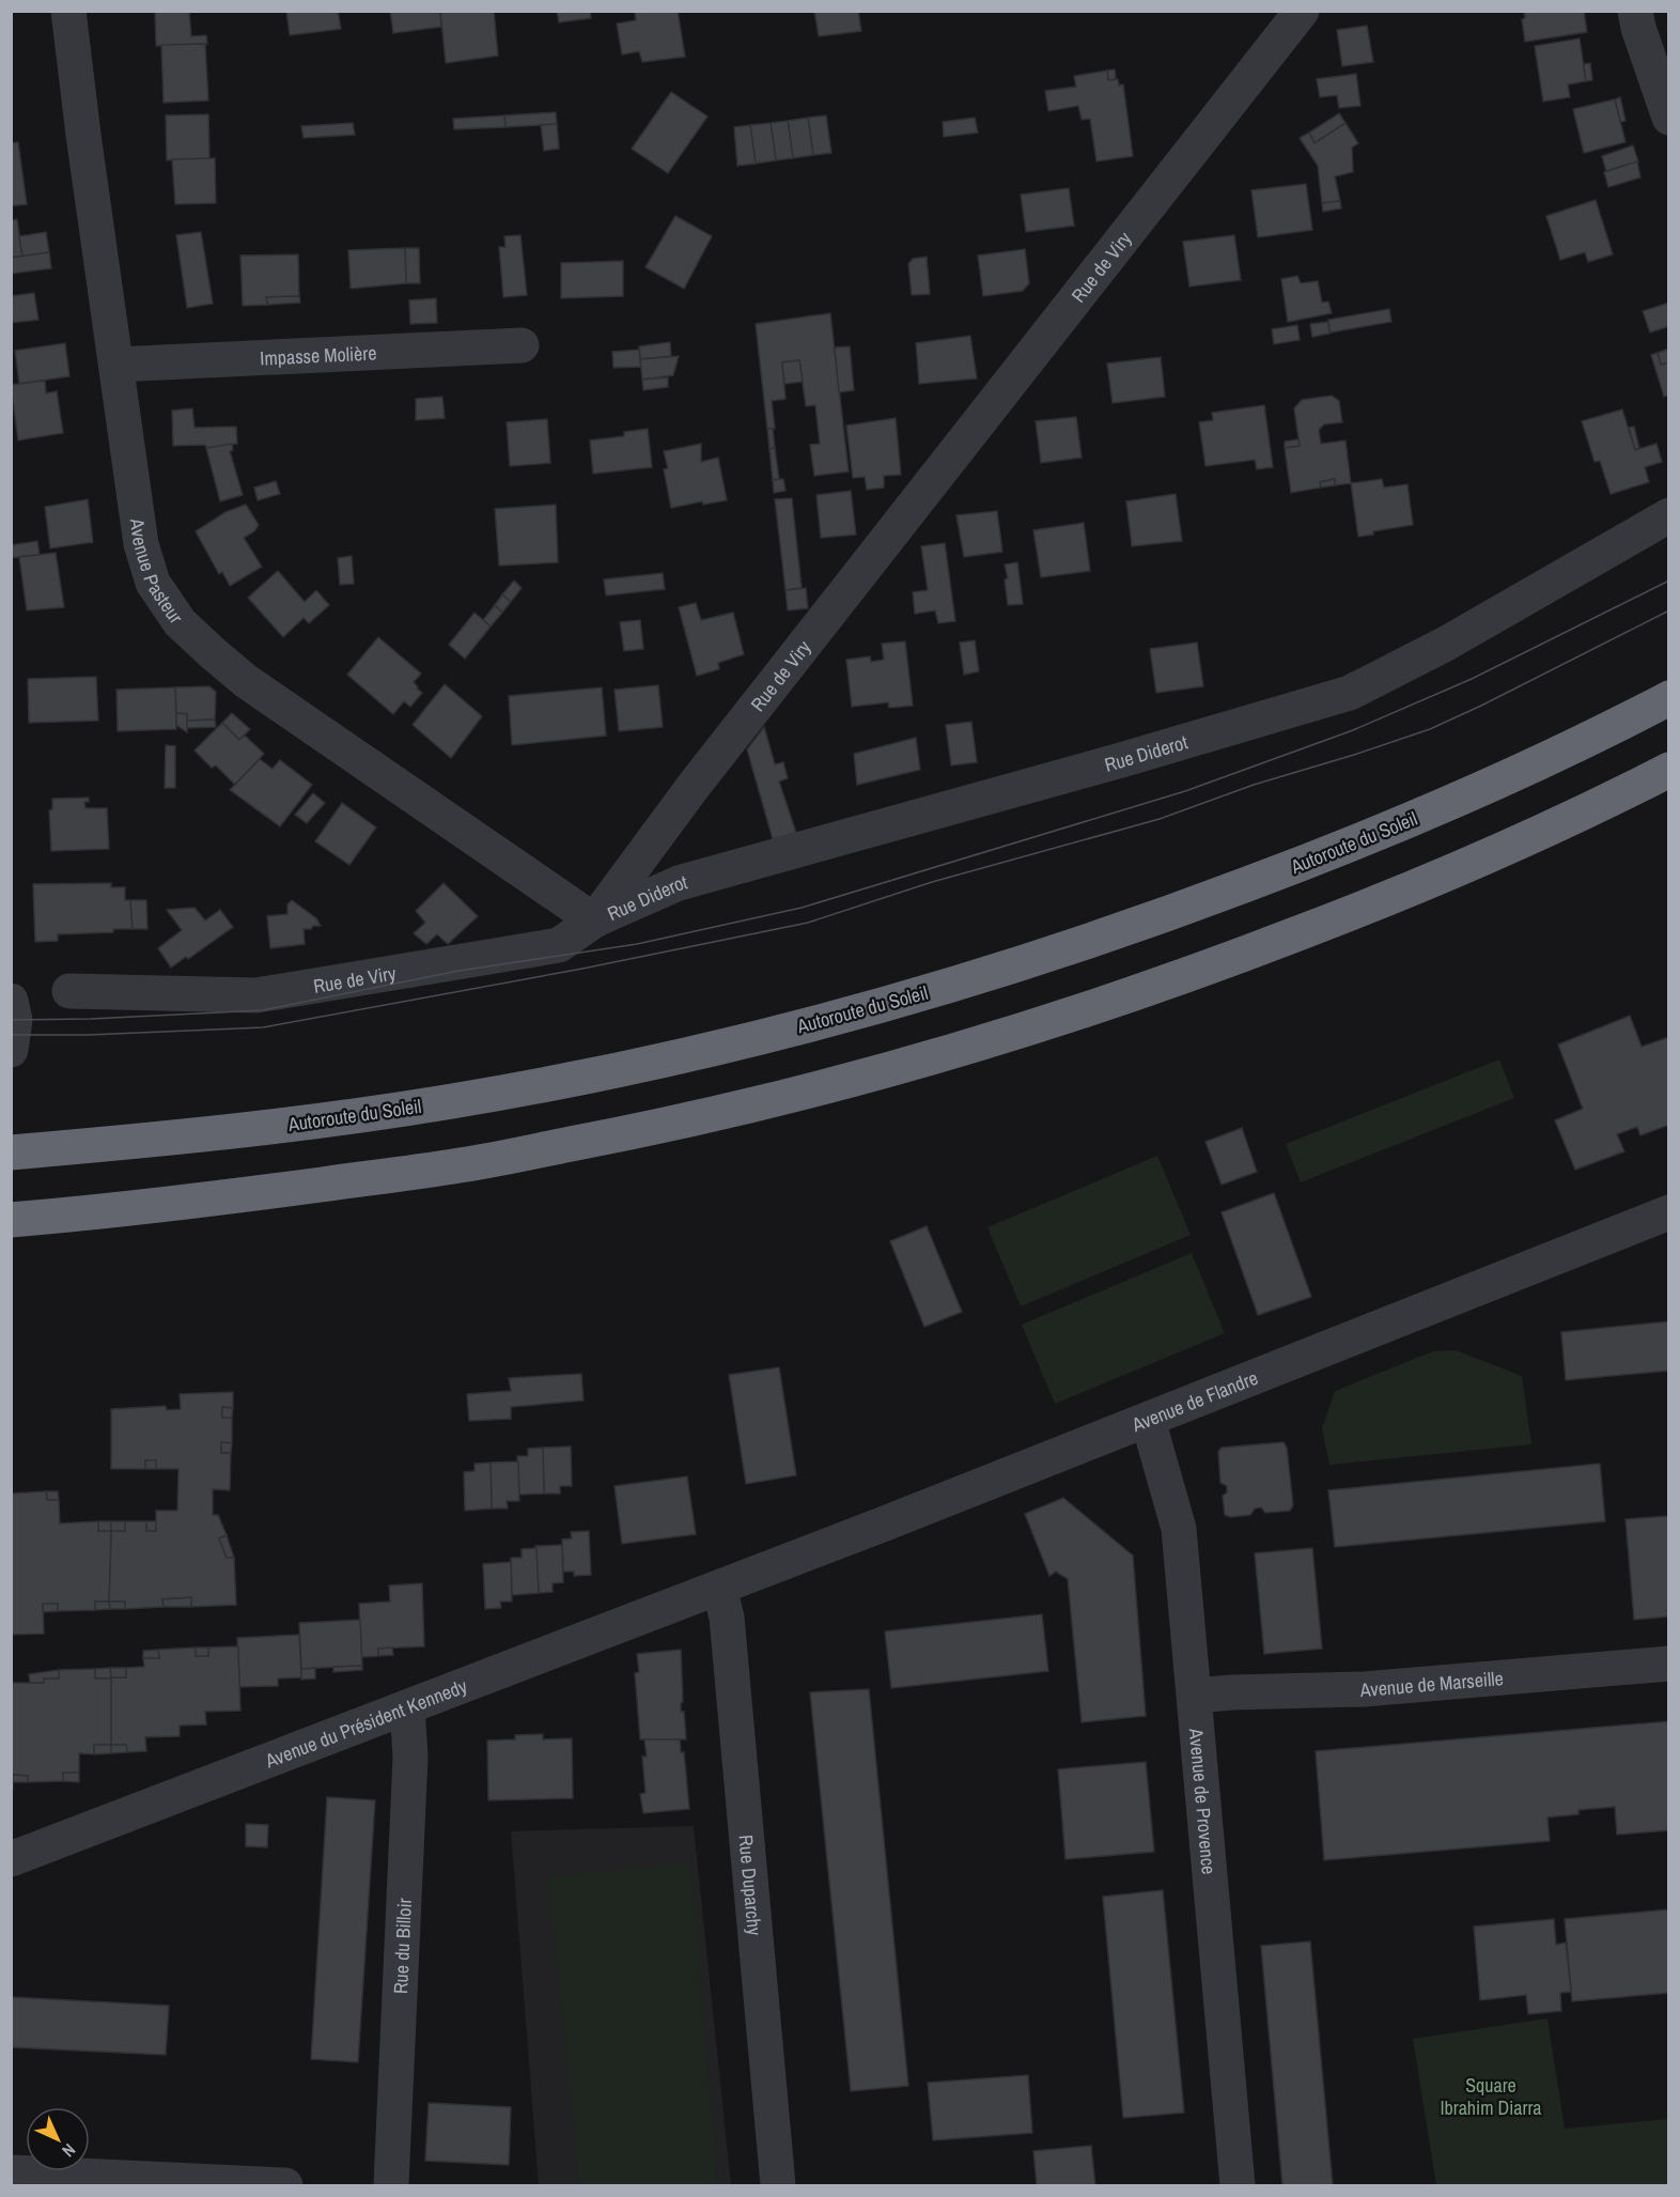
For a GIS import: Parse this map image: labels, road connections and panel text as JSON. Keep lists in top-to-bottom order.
{
  "streets": {
    "highway": ["Autoroute du Soleil"],
    "street": [
      "Rue de Viry",
      "Impasse Molière",
      "Avenue Pasteur",
      "Rue Diderot",
      "Avenue de Flandre",
      "Avenue de Marseille",
      "Avenue du Président Kennedy",
      "Avenue de Provence",
      "Rue Duparchy",
      "Rue du Billoir"
    ]
  },
  "crossings": [
    ["Rue de Viry", "Avenue Pasteur"],
    ["Rue de Viry", "Rue Diderot"],
    ["Impasse Molière", "Avenue Pasteur"],
    ["Avenue Pasteur", "Rue Diderot"],
    ["Avenue de Flandre", "Avenue du Président Kennedy"],
    ["Avenue de Flandre", "Avenue de Provence"],
    ["Avenue de Flandre", "Rue Duparchy"],
    ["Avenue de Marseille", "Avenue de Provence"],
    ["Avenue du Président Kennedy", "Rue Duparchy"],
    ["Avenue du Président Kennedy", "Rue du Billoir"]
  ],
  "parks": ["Square Ibrahim Diarra"],
  "north": "bottom right"
}
